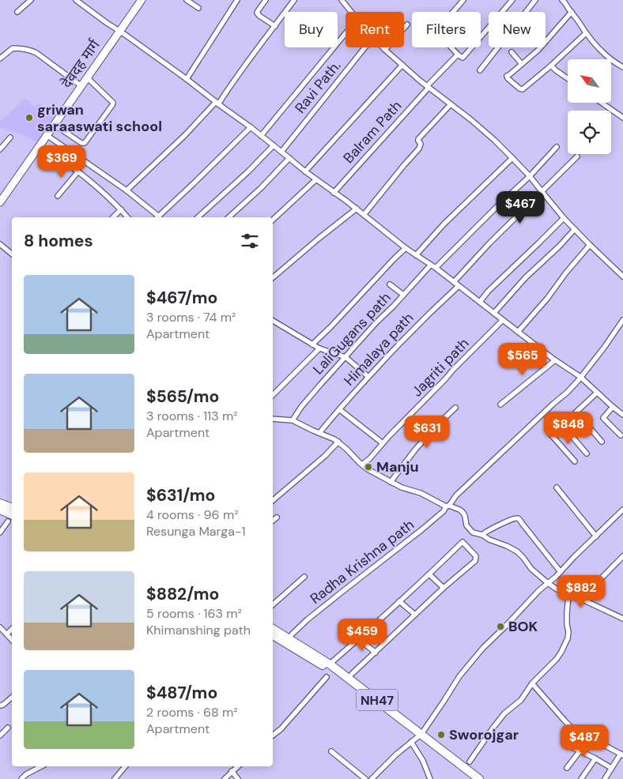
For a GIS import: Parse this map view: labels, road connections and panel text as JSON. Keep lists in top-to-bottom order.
{
  "streets": {
    "highway": ["NH47"],
    "main road": ["देवदह मार्ग"],
    "street": [
      "Ravi Path.",
      "Balram Path",
      "LaliGugans path",
      "Himalaya path",
      "Jagriti path",
      "Radha Krishna path"
    ]
  },
  "places": [
    "griwan saraaswati school",
    "Manju",
    "BOK",
    "Sworojgar"
  ],
  "north": "top left",
  "page": {
    "chip": [
      "Buy",
      "Rent",
      "Filters",
      "New"
    ],
    "price": [
      "$369",
      "$467",
      "$565",
      "$848",
      "$631",
      "$882",
      "$459",
      "$487"
    ],
    "heading": "8 homes",
    "list": [
      {
        "name": "$467/mo",
        "note": "3 rooms · 74 m² · Apartment"
      },
      {
        "name": "$565/mo",
        "note": "3 rooms · 113 m² · Apartment"
      },
      {
        "name": "$631/mo",
        "note": "4 rooms · 96 m² · Resunga Marga-1"
      },
      {
        "name": "$882/mo",
        "note": "5 rooms · 163 m² · Khimanshing path"
      },
      {
        "name": "$487/mo",
        "note": "2 rooms · 68 m² · Apartment"
      }
    ]
  }
}
